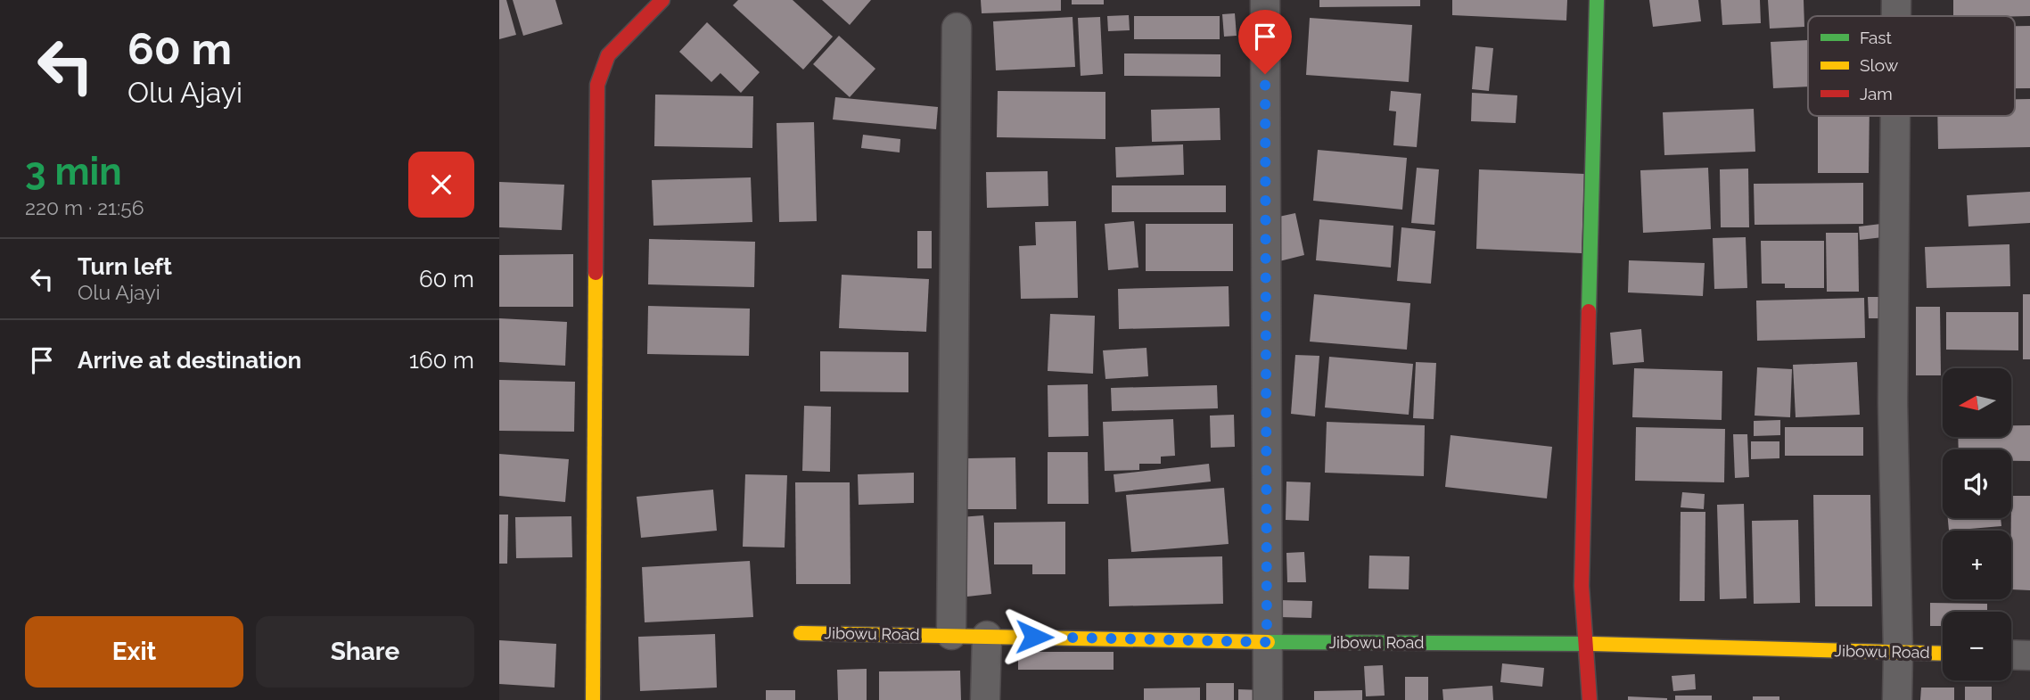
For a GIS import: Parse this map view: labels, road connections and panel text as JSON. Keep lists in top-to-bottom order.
{
  "streets": {
    "street": ["Jibowu Road"]
  },
  "legend": ["Fast", "Slow", "Jam"],
  "north": "left",
  "page": {
    "turn": ["60 m", "Olu Ajayi"],
    "heading": ["3 min", "220 m · 21:56"],
    "list": [
      {
        "name": "Turn left",
        "note": "Olu Ajayi",
        "value": "60 m"
      },
      {
        "name": "Arrive at destination",
        "value": "160 m"
      }
    ],
    "map_buttons": ["+", "−"],
    "buttons": ["Exit", "Share"]
  }
}
